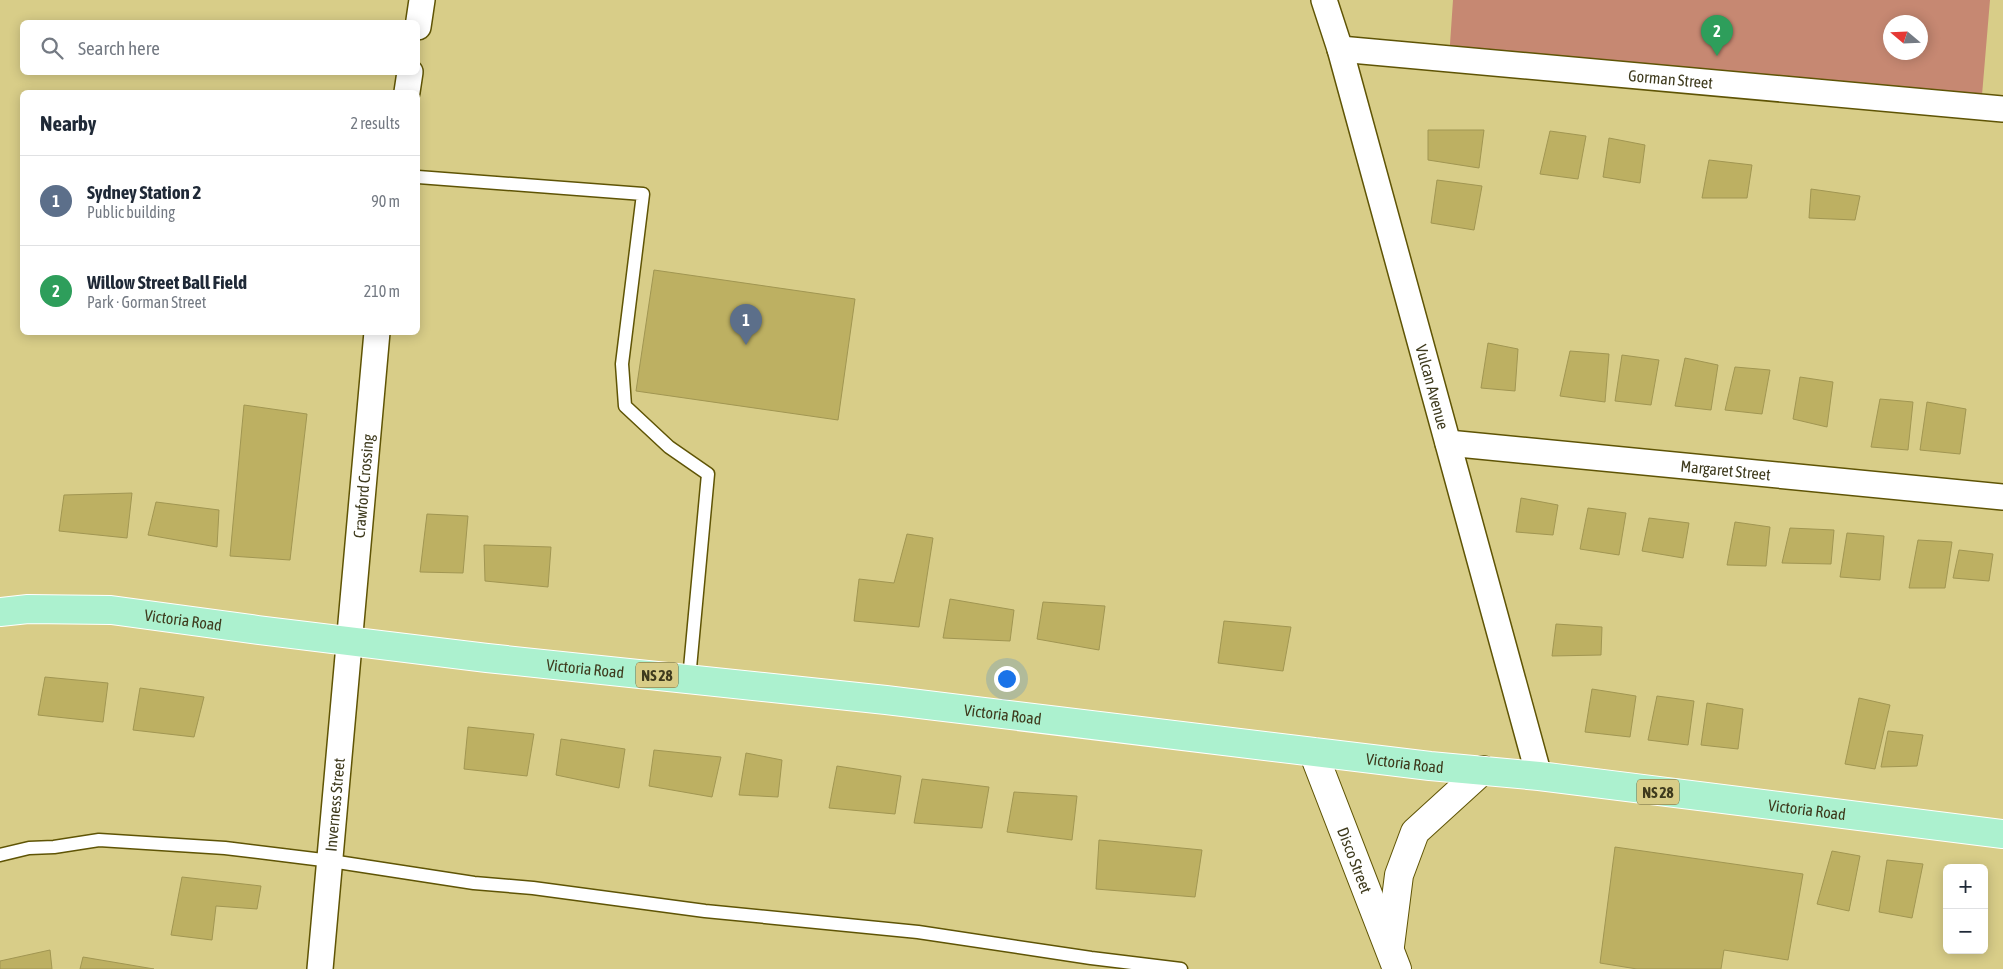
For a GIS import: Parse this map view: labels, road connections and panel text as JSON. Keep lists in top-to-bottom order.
{
  "streets": {
    "main road": ["Victoria Road", "NS 28"],
    "street": [
      "Gorman Street",
      "Vulcan Avenue",
      "Margaret Street",
      "Crawford Crossing",
      "Inverness Street",
      "Disco Street"
    ]
  },
  "crossings": [
    ["Gorman Street", "Vulcan Avenue"],
    ["Vulcan Avenue", "Margaret Street"],
    ["Vulcan Avenue", "Victoria Road"],
    ["Crawford Crossing", "Victoria Road"],
    ["Crawford Crossing", "Inverness Street"],
    ["Victoria Road", "Inverness Street"],
    ["Victoria Road", "Disco Street"]
  ],
  "north": "left",
  "page": {
    "pins": ["2", "1"],
    "search": "Search here",
    "heading": ["Nearby", "2 results"],
    "list": [
      {
        "mark": "1",
        "name": "Sydney Station 2",
        "note": "Public building",
        "value": "90 m"
      },
      {
        "mark": "2",
        "name": "Willow Street Ball Field",
        "note": "Park · Gorman Street",
        "value": "210 m"
      }
    ],
    "map_buttons": ["+", "−"]
  }
}
